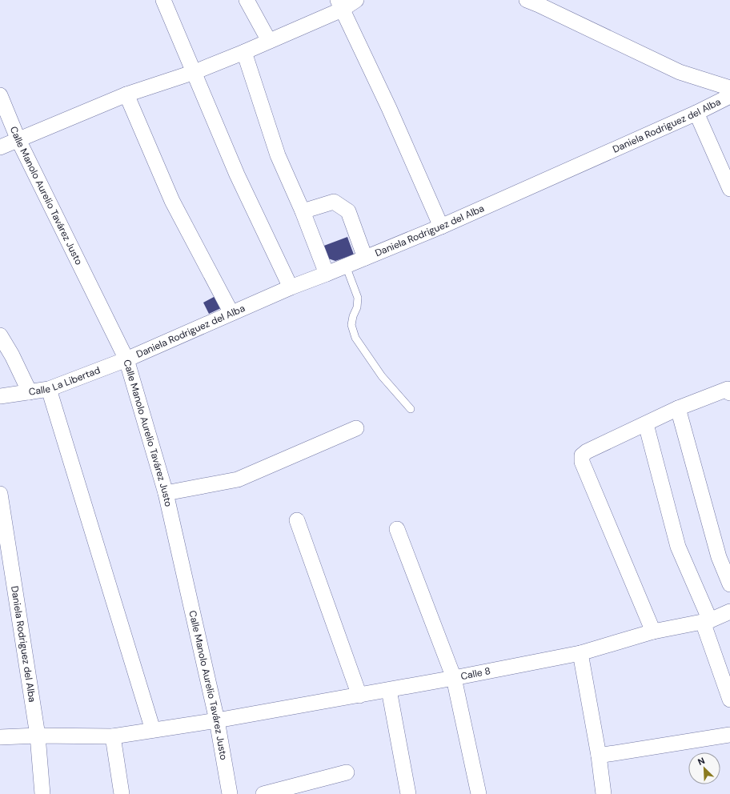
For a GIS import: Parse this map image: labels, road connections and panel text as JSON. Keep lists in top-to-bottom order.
{
  "streets": {
    "street": [
      "Daniela Rodriguez del Alba",
      "Calle Manolo Aurelio Tavárez Justo",
      "Calle La Libertad",
      "Calle 8"
    ]
  },
  "crossings": [
    ["Daniela Rodriguez del Alba", "Calle Manolo Aurelio Tavárez Justo"],
    ["Daniela Rodriguez del Alba", "Calle La Libertad"],
    ["Daniela Rodriguez del Alba", "Calle 8"],
    ["Calle Manolo Aurelio Tavárez Justo", "Calle La Libertad"],
    ["Calle Manolo Aurelio Tavárez Justo", "Calle 8"]
  ],
  "north": "top left"
}
